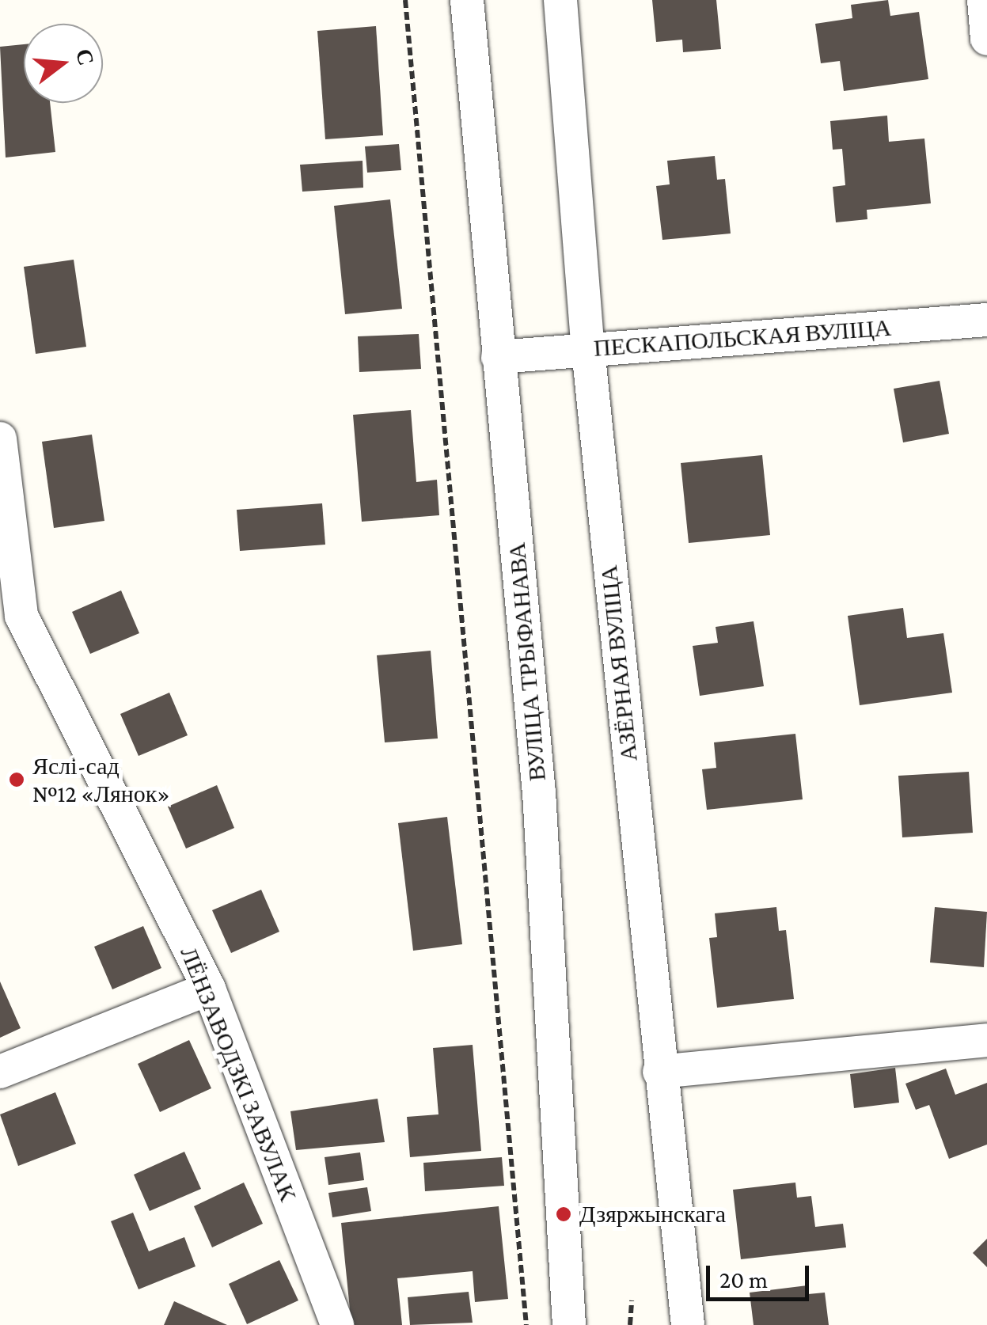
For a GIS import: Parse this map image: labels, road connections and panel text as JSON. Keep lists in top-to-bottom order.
{
  "streets": {
    "street": [
      "ПЕСКАПОЛЬСКАЯ ВУЛІЦА",
      "ВУЛІЦА ТРЫФАНАВА",
      "АЗЁРНАЯ ВУЛІЦА",
      "ЛЁНЗАВОДЗКІ ЗАВУЛАК"
    ]
  },
  "crossings": [
    ["ПЕСКАПОЛЬСКАЯ ВУЛІЦА", "ВУЛІЦА ТРЫФАНАВА"],
    ["ПЕСКАПОЛЬСКАЯ ВУЛІЦА", "АЗЁРНАЯ ВУЛІЦА"]
  ],
  "places": ["Яслі-сад №12 «Лянок»", "Дзяржынскага"],
  "scale_bar": "20 m",
  "north": "right"
}
